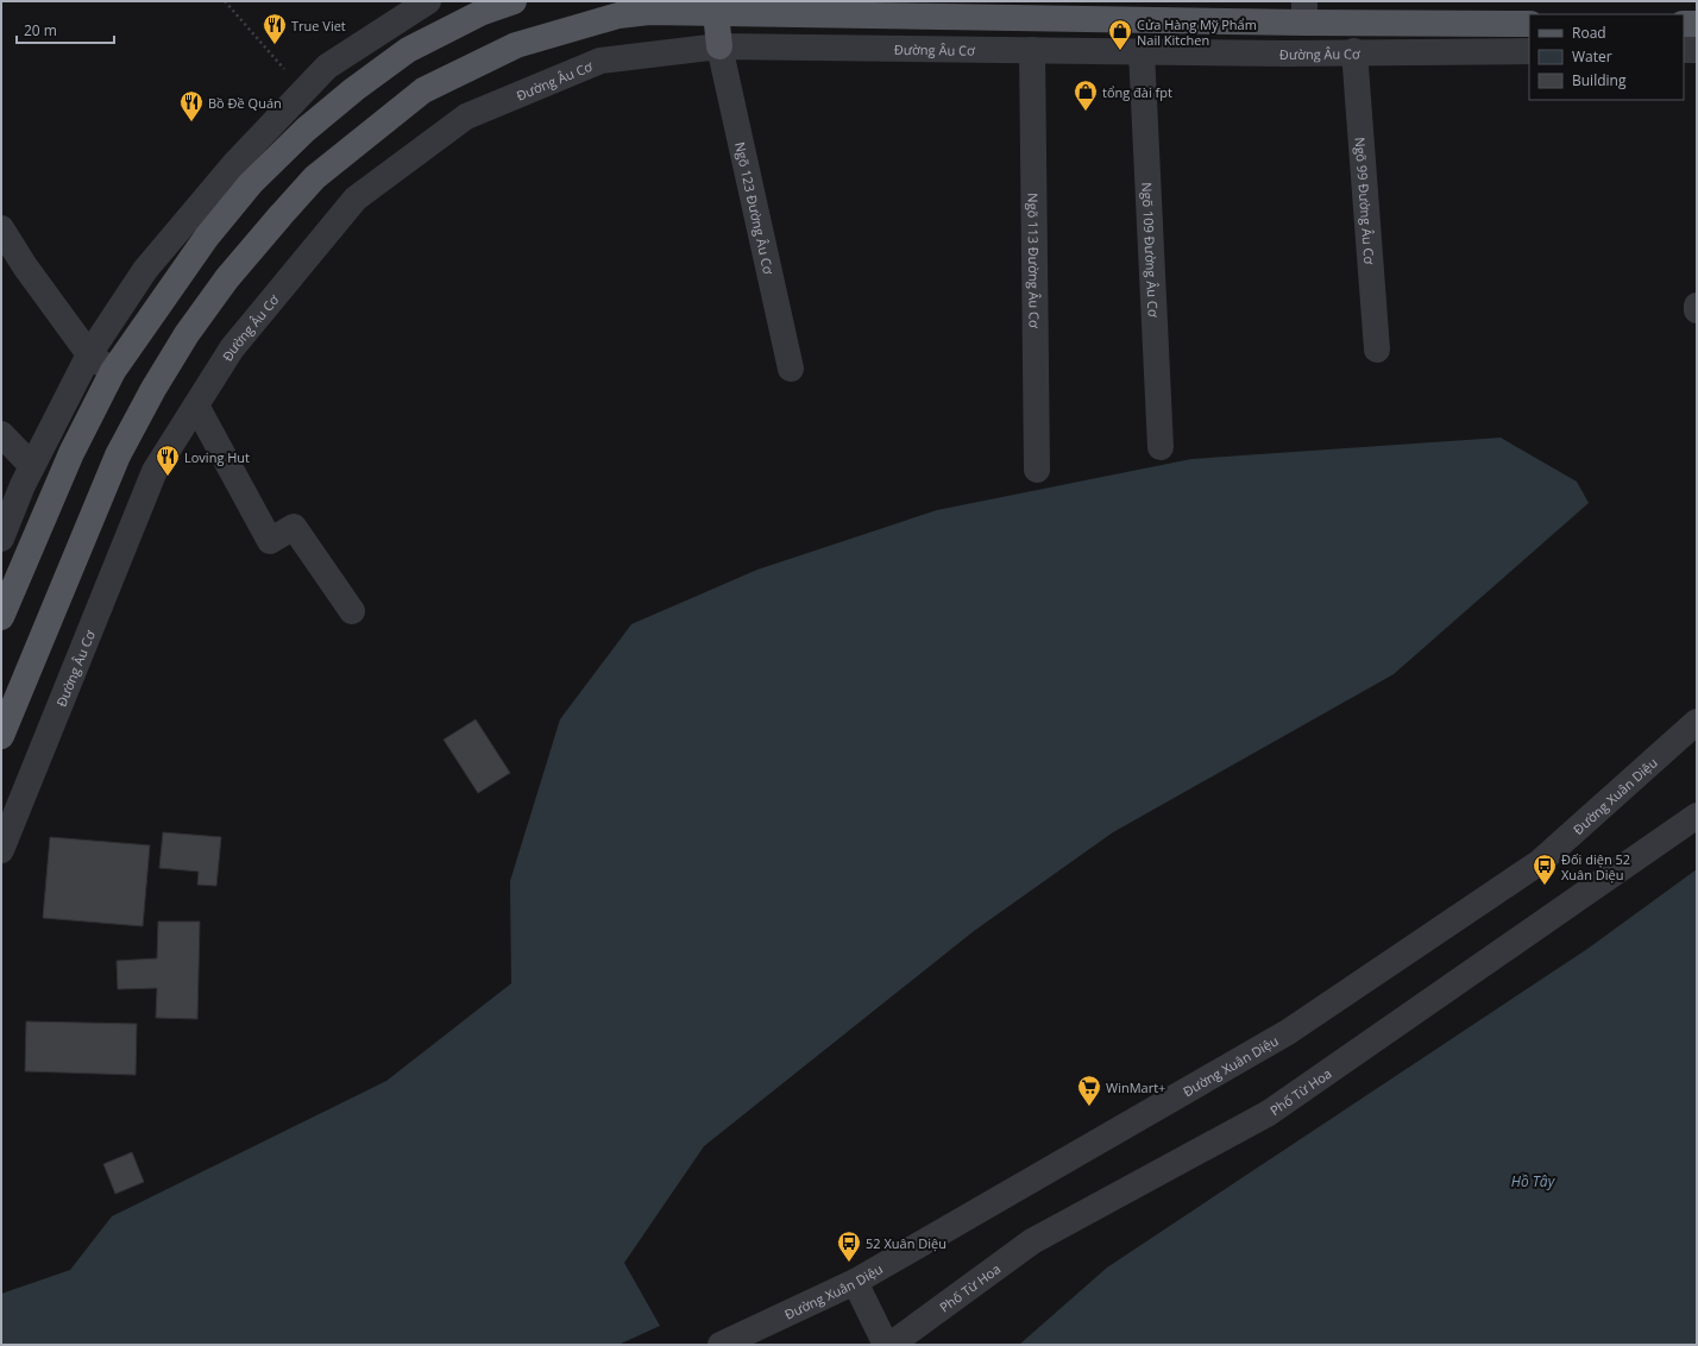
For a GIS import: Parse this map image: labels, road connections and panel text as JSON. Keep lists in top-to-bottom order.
{
  "streets": {
    "street": [
      "Đường Âu Cơ",
      "Ngõ 99 Đường Âu Cơ",
      "Ngõ 123 Đường Âu Cơ",
      "Ngõ 109 Đường Âu Cơ",
      "Ngõ 113 Đường Âu Cơ",
      "Đường Xuân Diệu",
      "Phố Từ Hoa"
    ]
  },
  "crossings": [
    ["Đường Âu Cơ", "Ngõ 99 Đường Âu Cơ"],
    ["Đường Âu Cơ", "Ngõ 123 Đường Âu Cơ"],
    ["Đường Âu Cơ", "Ngõ 109 Đường Âu Cơ"],
    ["Đường Âu Cơ", "Ngõ 113 Đường Âu Cơ"]
  ],
  "water": ["Hồ Tây"],
  "places": {
    "restaurant": ["True Viet", "Bồ Đề Quán", "Loving Hut"],
    "shop": ["Cửa Hàng Mỹ Phẩm Nail Kitchen", "tổng đài fpt"],
    "bus stop": ["Đối diện 52 Xuân Diệu", "52 Xuân Diệu"],
    "supermarket": ["WinMart+"]
  },
  "legend": ["Road", "Water", "Building"],
  "scale_bar": "20 m"
}
